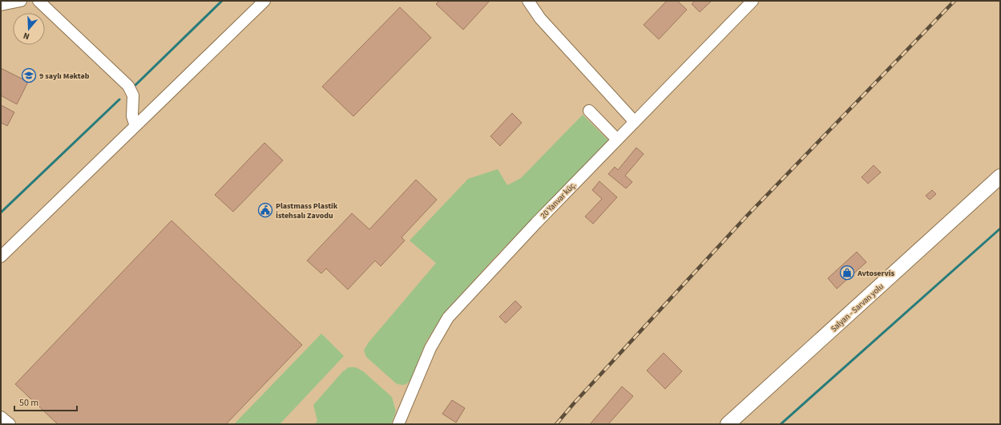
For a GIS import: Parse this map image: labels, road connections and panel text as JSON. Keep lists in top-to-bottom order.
{
  "streets": {
    "main road": ["Salyan - Sarvan yolu"],
    "street": ["20 Yanvar küç."]
  },
  "places": {
    "school or university": ["9 saylı Məktəb"],
    "public building": ["Plastmass Plastik İstehsalı Zavodu"],
    "shop": ["Avtoservis"]
  },
  "scale_bar": "50 m",
  "north": "bottom"
}
